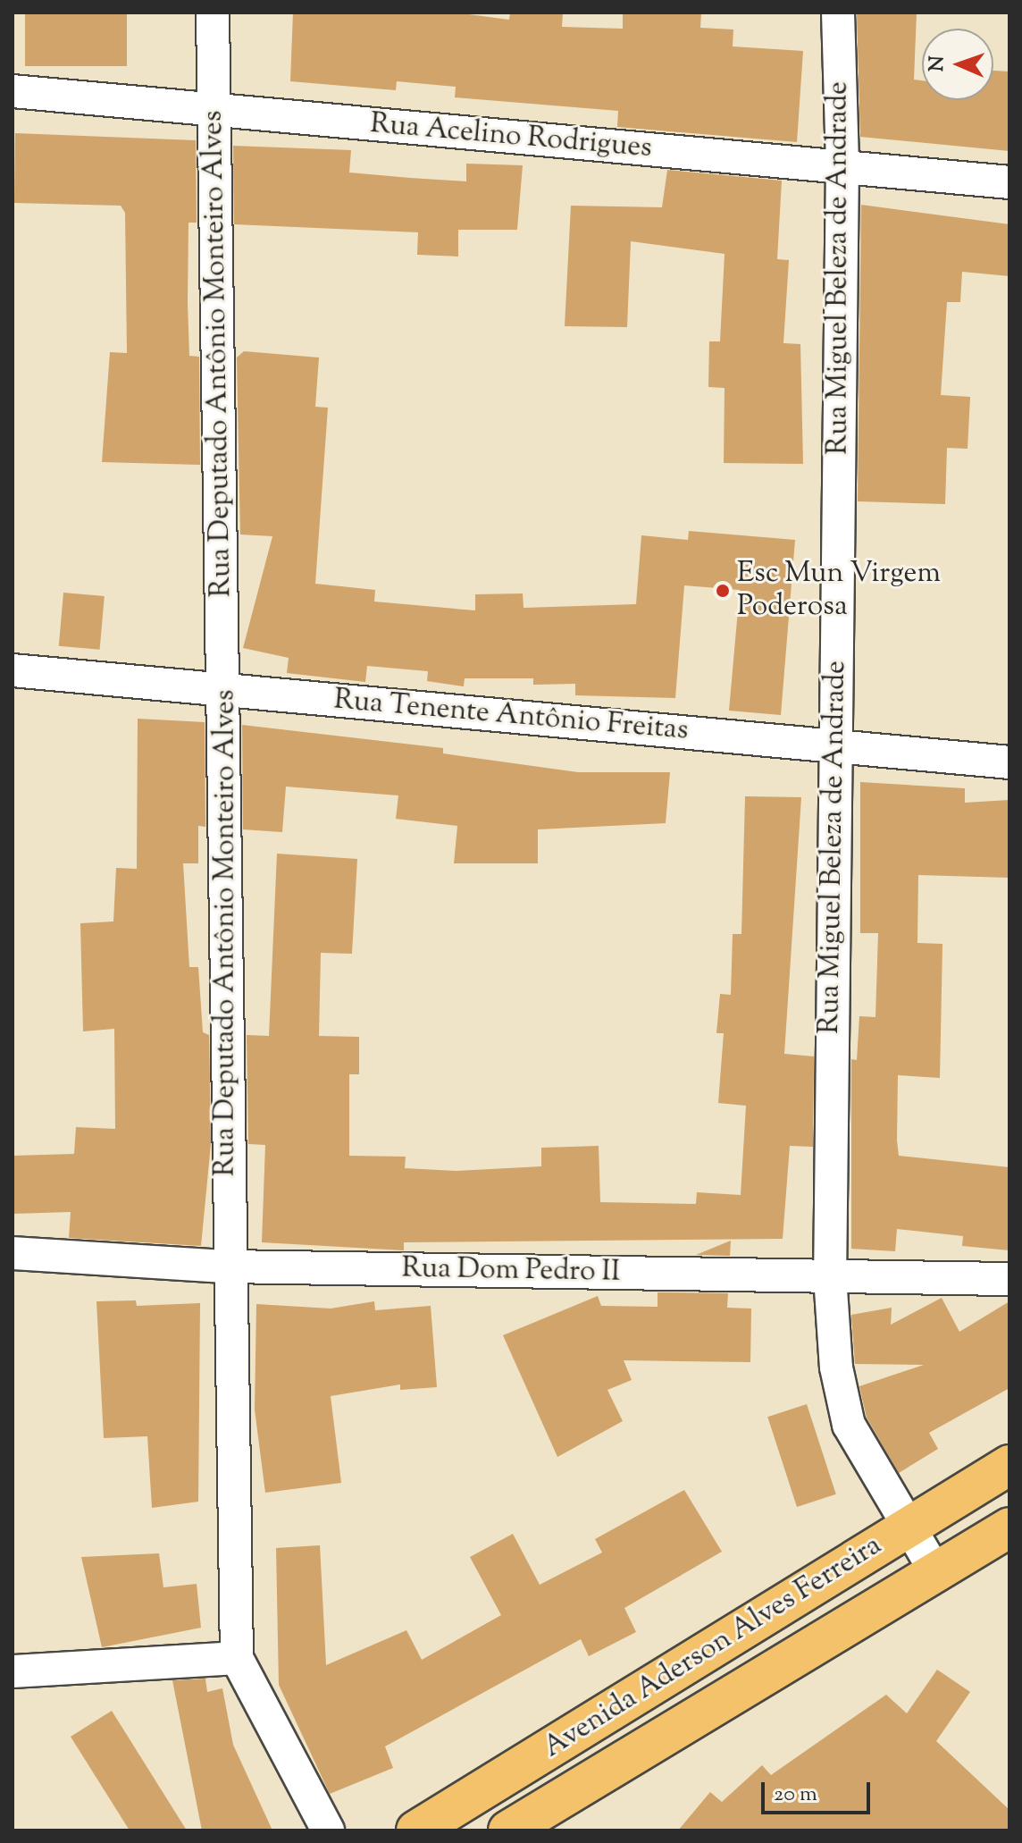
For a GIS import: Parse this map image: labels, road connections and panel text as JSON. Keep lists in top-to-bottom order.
{
  "streets": {
    "main road": ["Avenida Aderson Alves Ferreira"],
    "street": [
      "Rua Acelino Rodrigues",
      "Rua Miguel Beleza de Andrade",
      "Rua Deputado Antônio Monteiro Alves",
      "Rua Tenente Antônio Freitas",
      "Rua Dom Pedro II"
    ]
  },
  "crossings": [
    ["Rua Acelino Rodrigues", "Rua Miguel Beleza de Andrade"],
    ["Rua Acelino Rodrigues", "Rua Deputado Antônio Monteiro Alves"],
    ["Rua Miguel Beleza de Andrade", "Rua Tenente Antônio Freitas"],
    ["Rua Miguel Beleza de Andrade", "Rua Dom Pedro II"],
    ["Rua Miguel Beleza de Andrade", "Avenida Aderson Alves Ferreira"],
    ["Rua Deputado Antônio Monteiro Alves", "Rua Tenente Antônio Freitas"],
    ["Rua Deputado Antônio Monteiro Alves", "Rua Dom Pedro II"]
  ],
  "places": ["Esc Mun Virgem Poderosa"],
  "scale_bar": "20 m",
  "north": "left"
}
